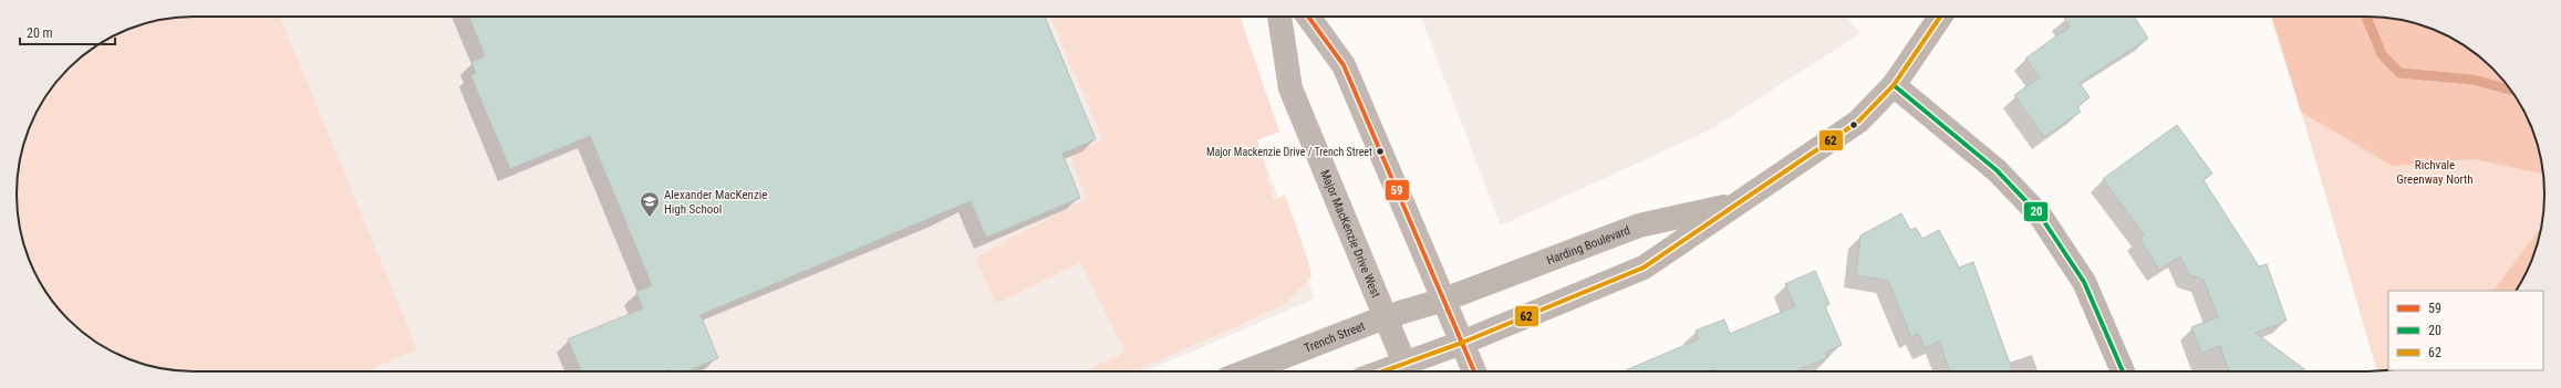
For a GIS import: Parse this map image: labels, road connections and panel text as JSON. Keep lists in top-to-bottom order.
{
  "streets": {
    "main road": ["Major MacKenzie Drive West"],
    "street": ["Harding Boulevard", "Trench Street"]
  },
  "crossings": [
    ["Major MacKenzie Drive West", "Trench Street"],
    ["Harding Boulevard", "Trench Street"]
  ],
  "parks": ["Richvale Greenway North"],
  "places": {
    "other": ["Major Mackenzie Drive / Trench Street"],
    "school or university": ["Alexander MacKenzie High School"]
  },
  "lines": ["transit line 59", "transit line 62", "transit line 20"],
  "legend": ["59", "20", "62"],
  "scale_bar": "20 m"
}
